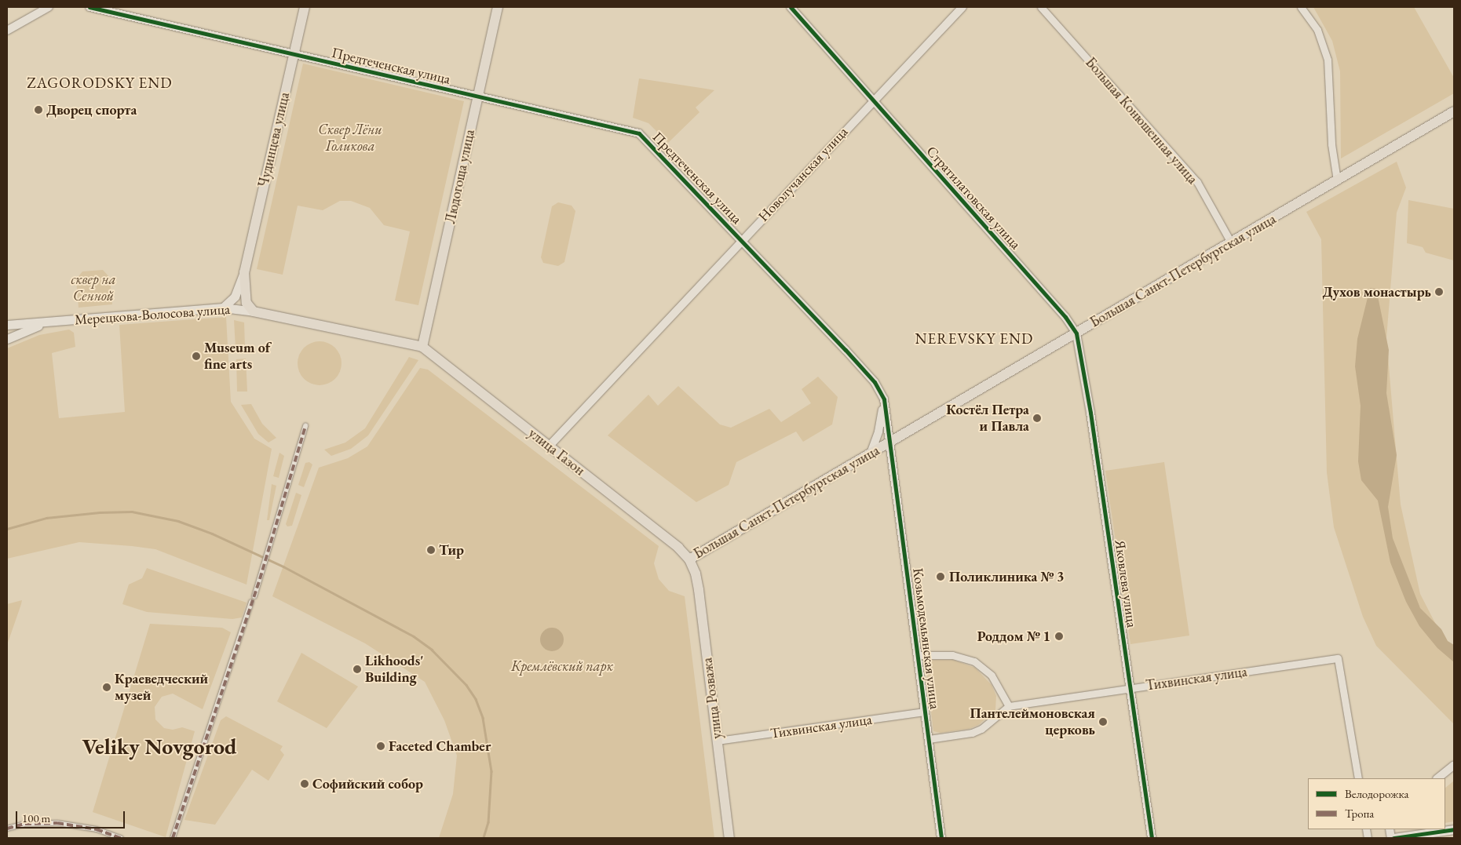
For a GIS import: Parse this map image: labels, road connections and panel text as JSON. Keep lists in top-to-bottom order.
{
  "streets": {
    "main road": [
      "Чудинцева улица",
      "Людогоща улица",
      "Большая Санкт-Петербургская улица",
      "Мерецкова-Волосова улица",
      "улица Газон",
      "улица Розважа"
    ],
    "street": [
      "Предтеченская улица",
      "Большая Конюшенная улица",
      "Новолучанская улица",
      "Стратилатовская улица",
      "Яковлева улица",
      "Козьмодемьянская улица",
      "Тихвинская улица"
    ]
  },
  "crossings": [
    ["Предтеченская улица", "Чудинцева улица"],
    ["Предтеченская улица", "Новолучанская улица"],
    ["Предтеченская улица", "Людогоща улица"],
    ["Предтеченская улица", "Большая Санкт-Петербургская улица"],
    ["Предтеченская улица", "Козьмодемьянская улица"],
    ["Большая Конюшенная улица", "Большая Санкт-Петербургская улица"],
    ["Чудинцева улица", "Мерецкова-Волосова улица"],
    ["Новолучанская улица", "Стратилатовская улица"],
    ["Новолучанская улица", "улица Газон"],
    ["Людогоща улица", "улица Газон"],
    ["Стратилатовская улица", "Большая Санкт-Петербургская улица"],
    ["Стратилатовская улица", "Яковлева улица"],
    ["Большая Санкт-Петербургская улица", "улица Газон"],
    ["Большая Санкт-Петербургская улица", "Яковлева улица"],
    ["Большая Санкт-Петербургская улица", "Козьмодемьянская улица"],
    ["Большая Санкт-Петербургская улица", "улица Розважа"],
    ["улица Газон", "улица Розважа"],
    ["Яковлева улица", "Тихвинская улица"],
    ["Козьмодемьянская улица", "Тихвинская улица"],
    ["Тихвинская улица", "улица Розважа"]
  ],
  "districts": ["ZAGORODSKY END", "NEREVSKY END", "Veliky Novgorod"],
  "parks": ["Сквер Лёни Голикова", "сквер на Сенной", "Кремлёвский парк"],
  "places": [
    "Дворец спорта",
    "Духов монастырь",
    "Museum of fine arts",
    "Костёл Петра и Павла",
    "Тир",
    "Поликлиника № 3",
    "Роддом № 1",
    "Likhoods' Building",
    "Краеведческий музей",
    "Пантелеймоновская церковь",
    "Faceted Chamber",
    "Софийский собор"
  ],
  "legend": ["Велодорожка", "Тропа"],
  "scale_bar": "100 m"
}
